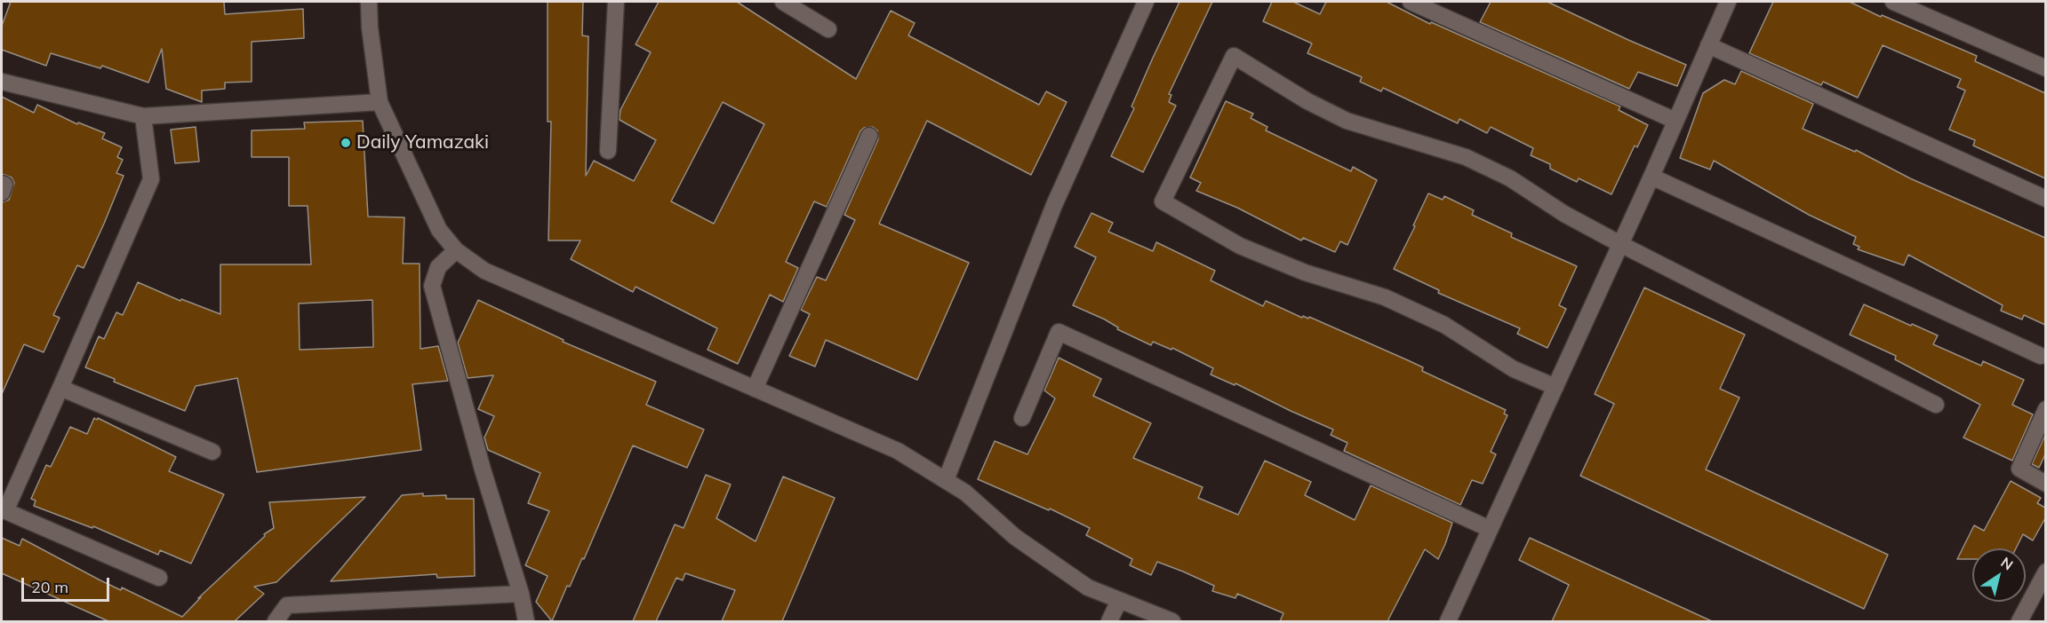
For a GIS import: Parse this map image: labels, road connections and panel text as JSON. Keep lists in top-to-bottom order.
{
  "places": ["Daily Yamazaki"],
  "scale_bar": "20 m",
  "north": "top right"
}
